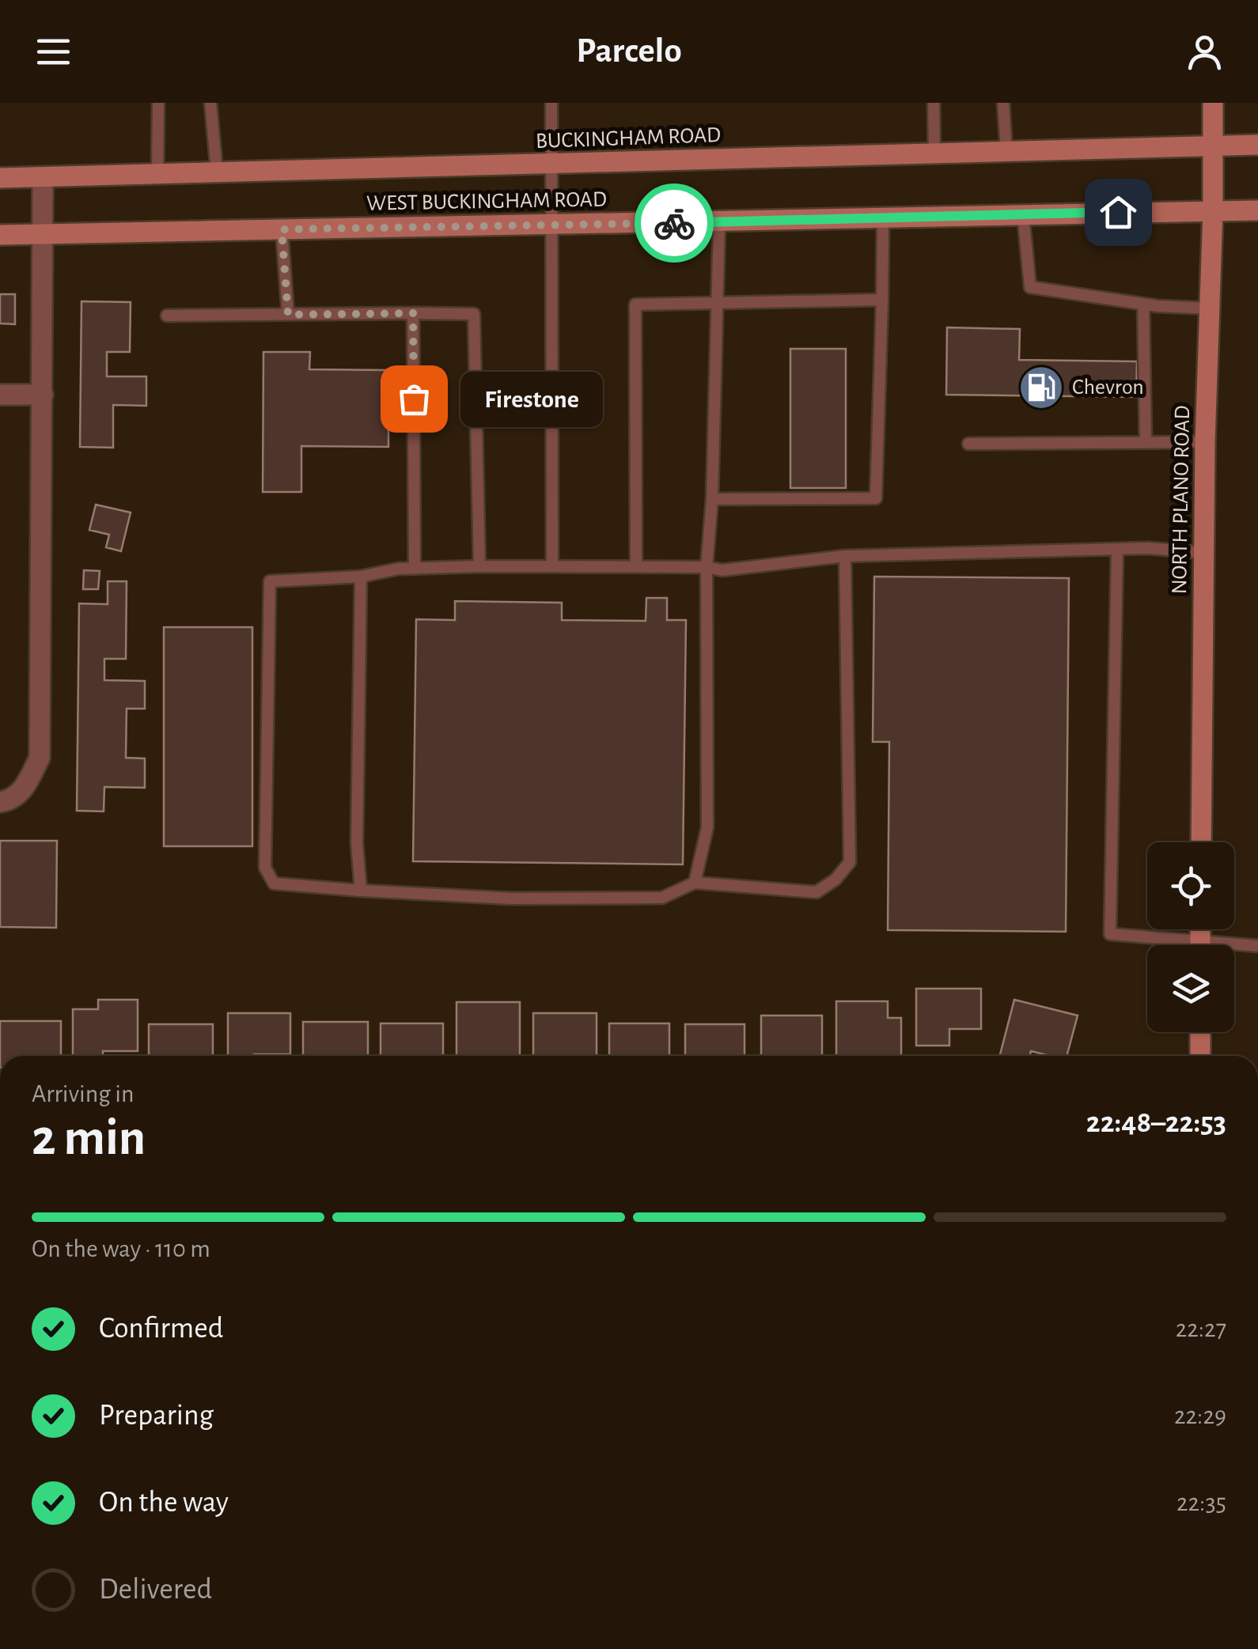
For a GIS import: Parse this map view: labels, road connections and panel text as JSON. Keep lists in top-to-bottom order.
{
  "streets": {
    "main road": ["BUCKINGHAM ROAD", "WEST BUCKINGHAM ROAD", "NORTH PLANO ROAD"]
  },
  "crossings": [
    ["BUCKINGHAM ROAD", "NORTH PLANO ROAD"],
    ["WEST BUCKINGHAM ROAD", "NORTH PLANO ROAD"]
  ],
  "places": {
    "fuel station": ["Chevron"],
    "other": ["Firestone"]
  },
  "page": {
    "header": "Parcelo",
    "bubble": "Firestone",
    "heading": ["2 min", "Arriving in", "22:48–22:53"],
    "bar": "On the way · 110 m",
    "list": [
      ["Confirmed", "22:27"],
      ["Preparing", "22:29"],
      ["On the way", "22:35"],
      "Delivered"
    ]
  }
}
